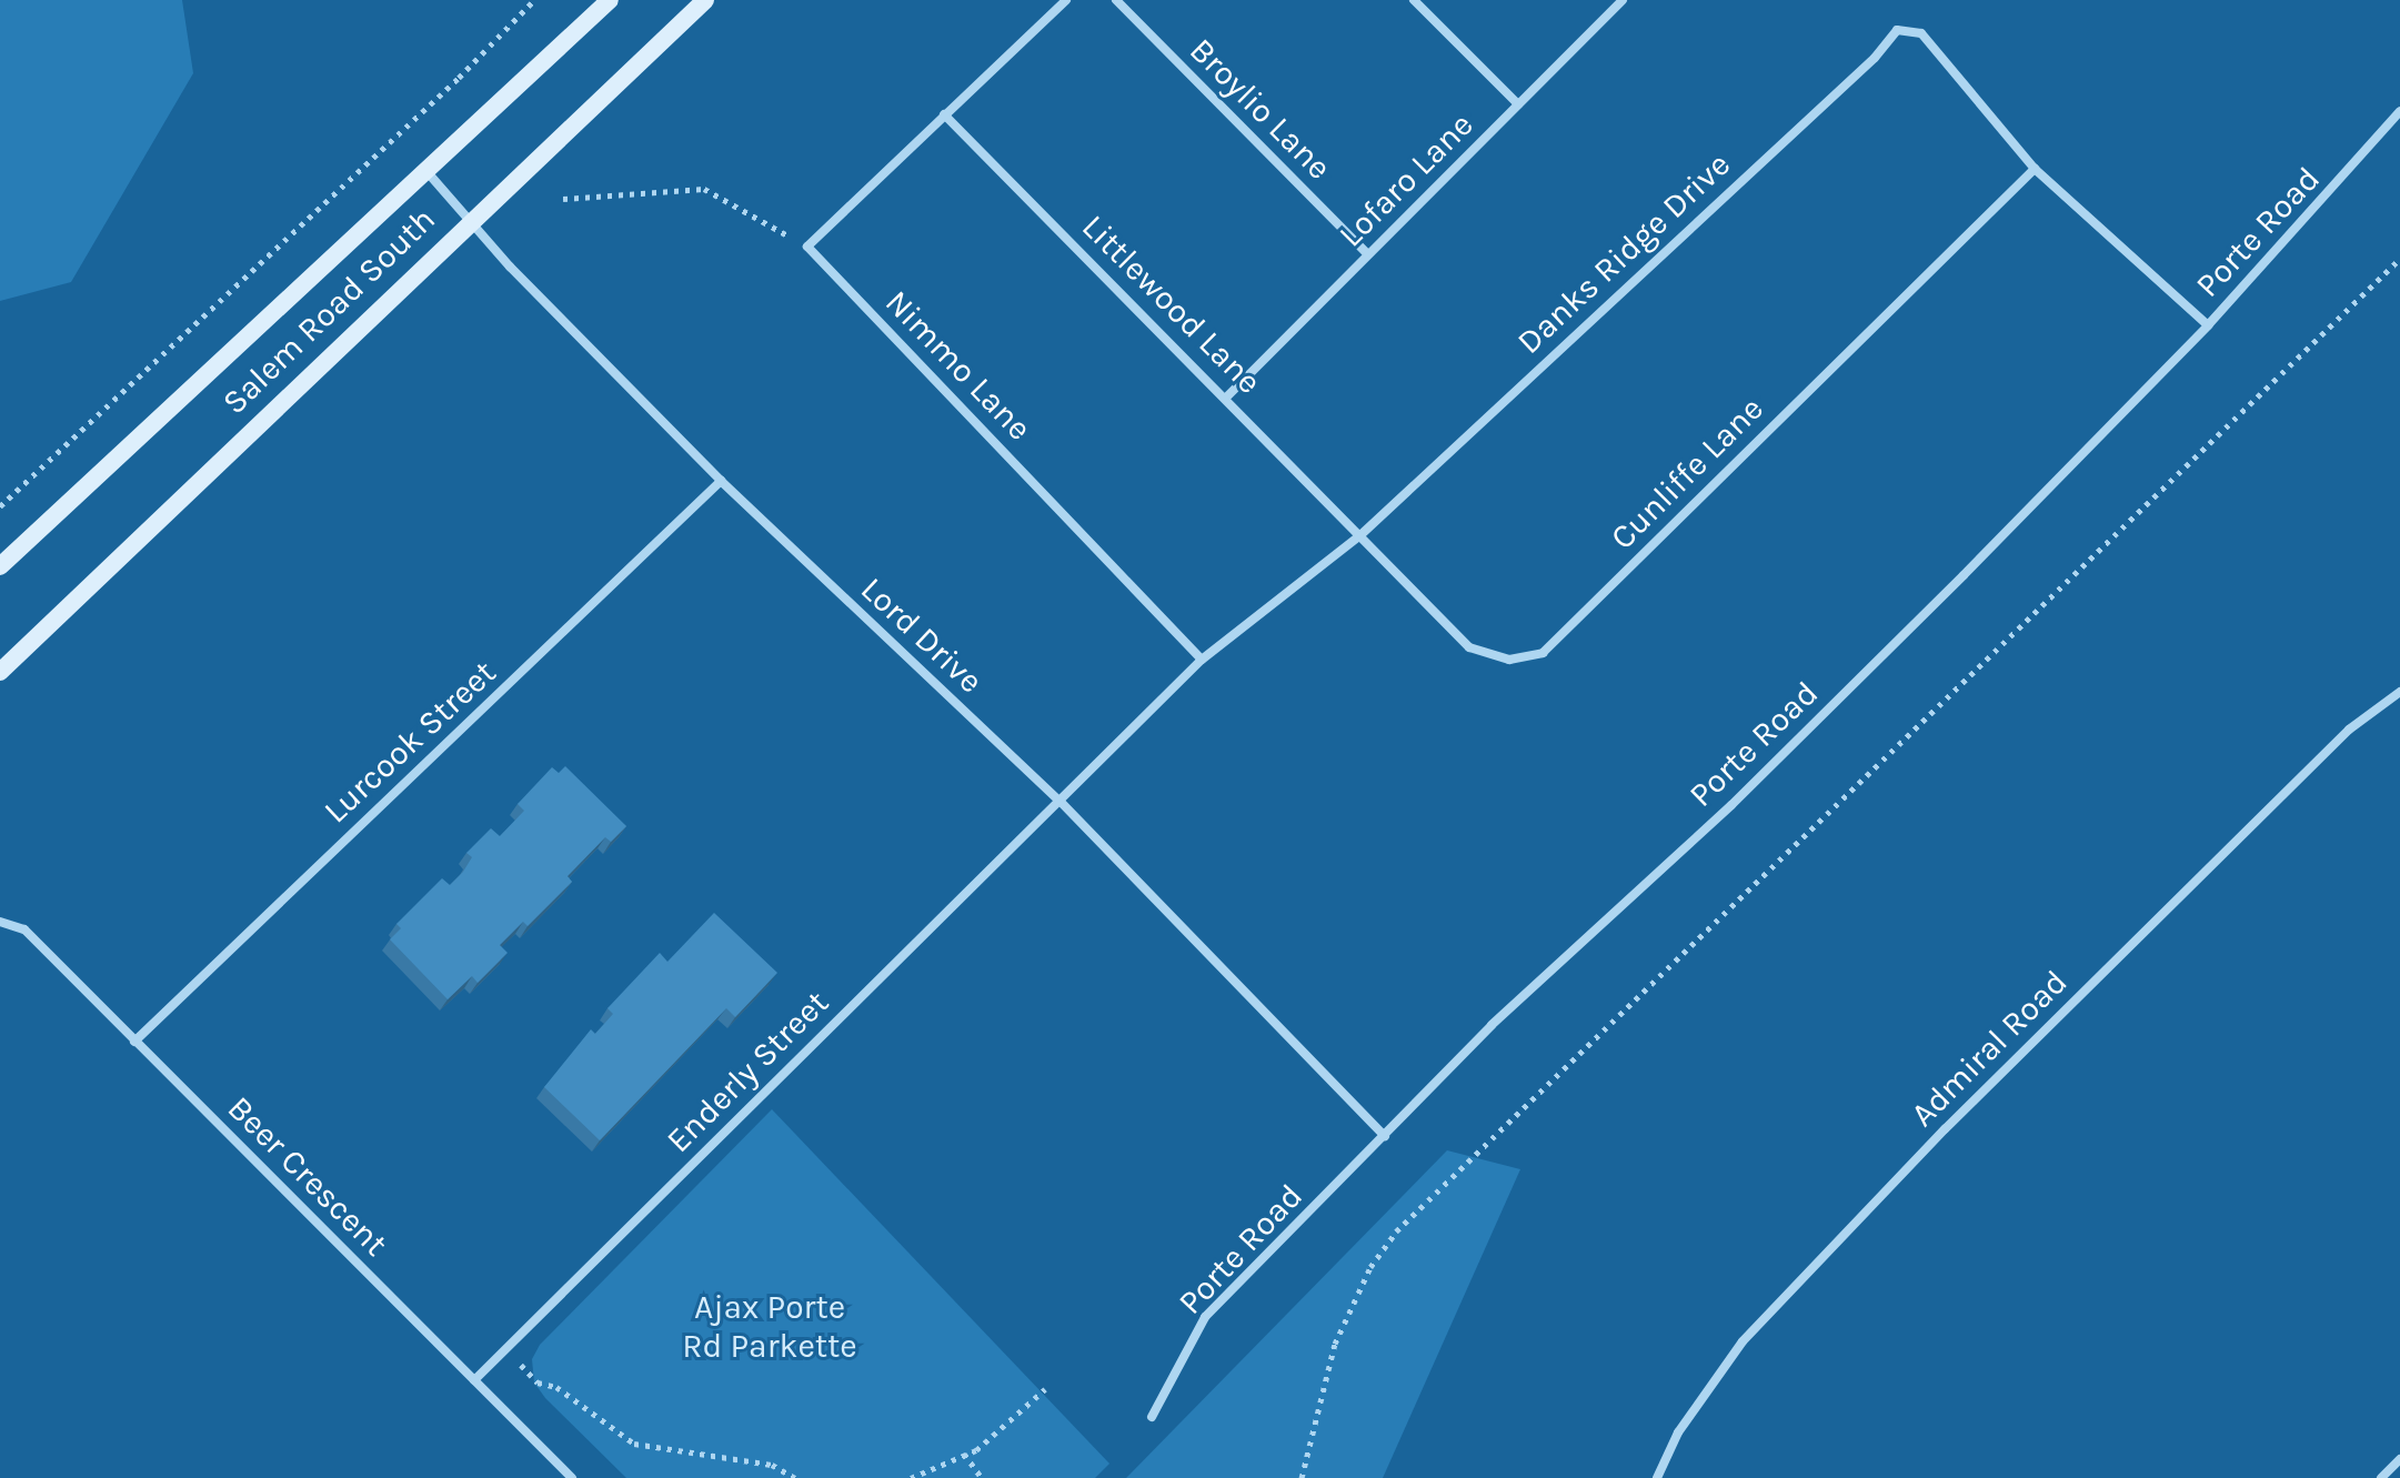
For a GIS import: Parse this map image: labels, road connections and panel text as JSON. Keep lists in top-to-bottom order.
{
  "streets": {
    "main road": ["Salem Road South"],
    "street": [
      "Broylio Lane",
      "Lofaro Lane",
      "Porte Road",
      "Danks Ridge Drive",
      "Littlewood Lane",
      "Nimmo Lane",
      "Cunliffe Lane",
      "Lord Drive",
      "Lurcook Street",
      "Admiral Road",
      "Enderly Street",
      "Beer Crescent"
    ]
  },
  "crossings": [
    ["Broylio Lane", "Lofaro Lane"],
    ["Lofaro Lane", "Littlewood Lane"],
    ["Porte Road", "Danks Ridge Drive"],
    ["Porte Road", "Lord Drive"],
    ["Danks Ridge Drive", "Littlewood Lane"],
    ["Danks Ridge Drive", "Nimmo Lane"],
    ["Danks Ridge Drive", "Cunliffe Lane"],
    ["Danks Ridge Drive", "Lord Drive"],
    ["Danks Ridge Drive", "Enderly Street"],
    ["Littlewood Lane", "Cunliffe Lane"],
    ["Salem Road South", "Lord Drive"],
    ["Lord Drive", "Lurcook Street"],
    ["Lord Drive", "Enderly Street"],
    ["Lurcook Street", "Beer Crescent"],
    ["Enderly Street", "Beer Crescent"]
  ],
  "parks": ["Ajax Porte Rd Parkette"]
}
